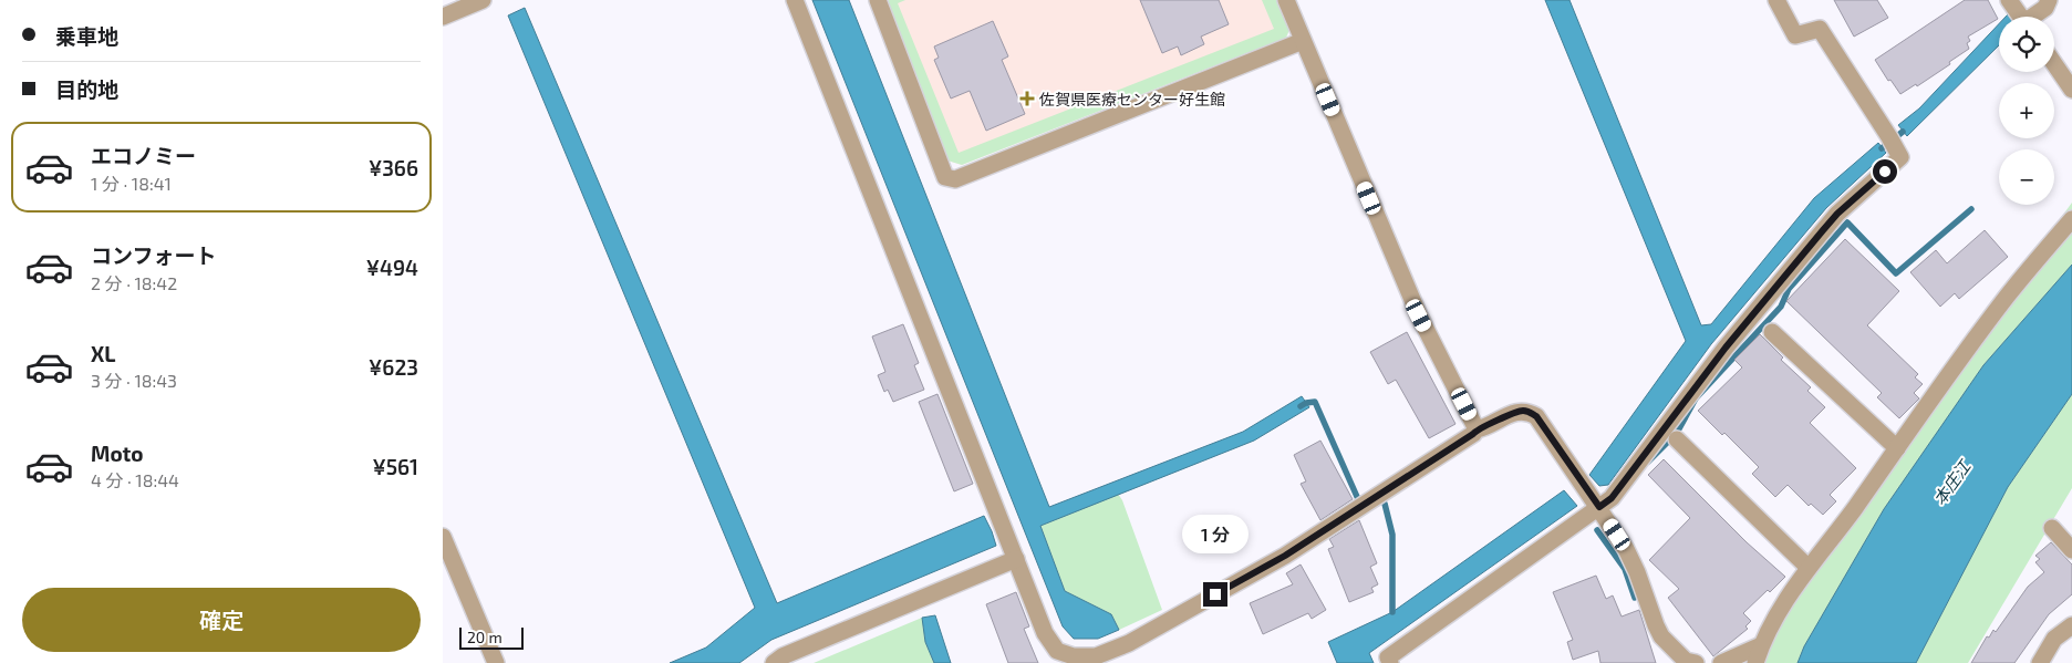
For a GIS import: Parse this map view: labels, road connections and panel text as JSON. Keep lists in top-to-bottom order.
{
  "water": ["本庄江"],
  "places": {
    "health": ["佐賀県医療センター好生館"]
  },
  "scale_bar": "20 m",
  "page": {
    "banner": ["乗車地", "目的地"],
    "map_buttons": ["+", "−"],
    "list": [
      {
        "name": "エコノミー",
        "note": "1 分 · 18:41",
        "value": "¥366"
      },
      {
        "name": "コンフォート",
        "note": "2 分 · 18:42",
        "value": "¥494"
      },
      {
        "name": "XL",
        "note": "3 分 · 18:43",
        "value": "¥623"
      },
      {
        "name": "Moto",
        "note": "4 分 · 18:44",
        "value": "¥561"
      }
    ],
    "bubble": "1 分",
    "buttons": "確定",
    "scale": "20 m"
  }
}
